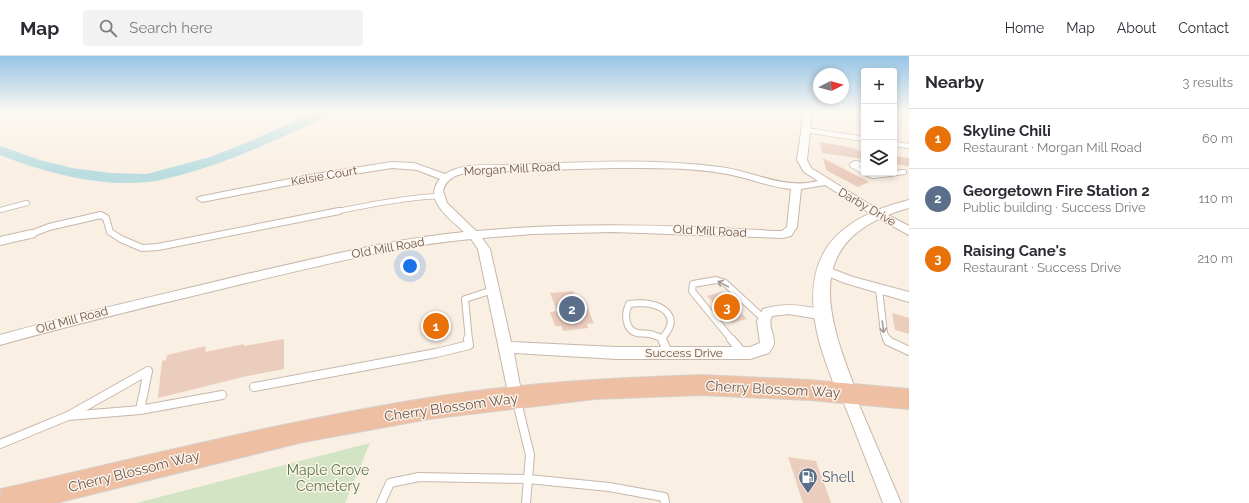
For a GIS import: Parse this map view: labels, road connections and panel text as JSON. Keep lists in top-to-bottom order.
{
  "streets": {
    "highway": ["Cherry Blossom Way"],
    "street": [
      "Morgan Mill Road",
      "Kelsie Court",
      "Darby Drive",
      "Old Mill Road",
      "Success Drive"
    ]
  },
  "crossings": [
    ["Morgan Mill Road", "Kelsie Court"],
    ["Morgan Mill Road", "Darby Drive"],
    ["Morgan Mill Road", "Old Mill Road"]
  ],
  "parks": ["Maple Grove Cemetery"],
  "places": {
    "fuel station": ["Shell"]
  },
  "north": "right",
  "page": {
    "header": "Map",
    "search": "Search here",
    "nav": [
      "Home",
      "Map",
      "About",
      "Contact"
    ],
    "heading": ["Nearby", "3 results"],
    "map_buttons": ["+", "−"],
    "list": [
      {
        "mark": "1",
        "name": "Skyline Chili",
        "note": "Restaurant · Morgan Mill Road",
        "value": "60 m"
      },
      {
        "mark": "2",
        "name": "Georgetown Fire Station 2",
        "note": "Public building · Success Drive",
        "value": "110 m"
      },
      {
        "mark": "3",
        "name": "Raising Cane's",
        "note": "Restaurant · Success Drive",
        "value": "210 m"
      }
    ],
    "pins": ["3", "2", "1"]
  }
}
